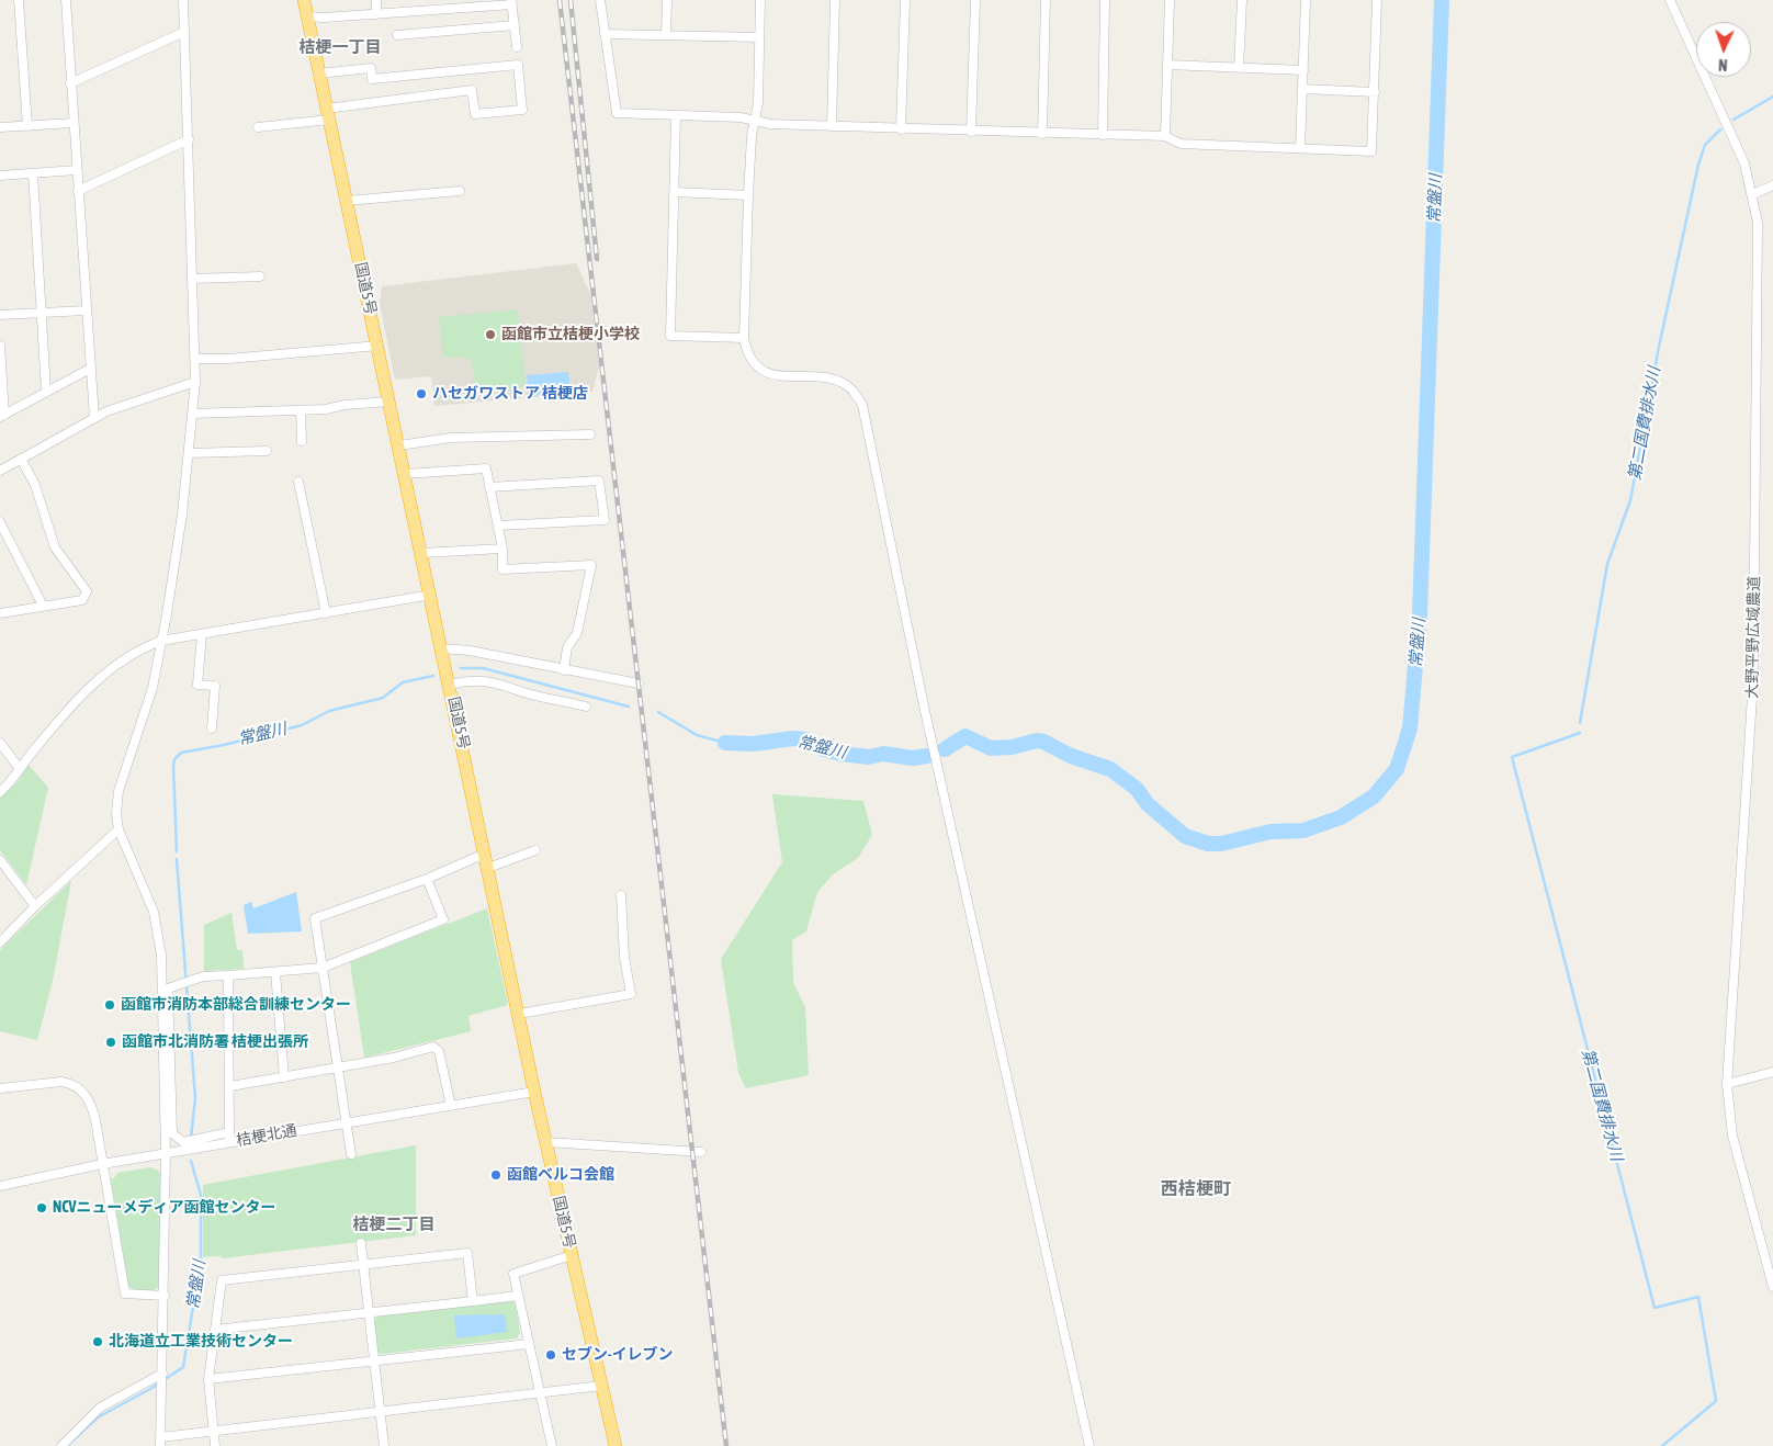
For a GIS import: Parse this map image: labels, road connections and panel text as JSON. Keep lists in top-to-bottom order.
{
  "streets": {
    "highway": ["国道5号"],
    "street": ["大野平野広域農道", "桔梗北通"]
  },
  "crossings": [
    ["国道5号", "桔梗北通"]
  ],
  "districts": ["桔梗一丁目", "西桔梗町", "桔梗二丁目"],
  "water": ["常盤川", "第二国費排水川"],
  "places": [
    "函館市立桔梗小学校",
    "ハセガワストア 桔梗店",
    "函館市消防本部総合訓練センター",
    "函館市北消防署 桔梗出張所",
    "函館ベルコ会館",
    "NCVニューメディア函館センター",
    "北海道立工業技術センター",
    "セブン-イレブン"
  ],
  "north": "bottom"
}
